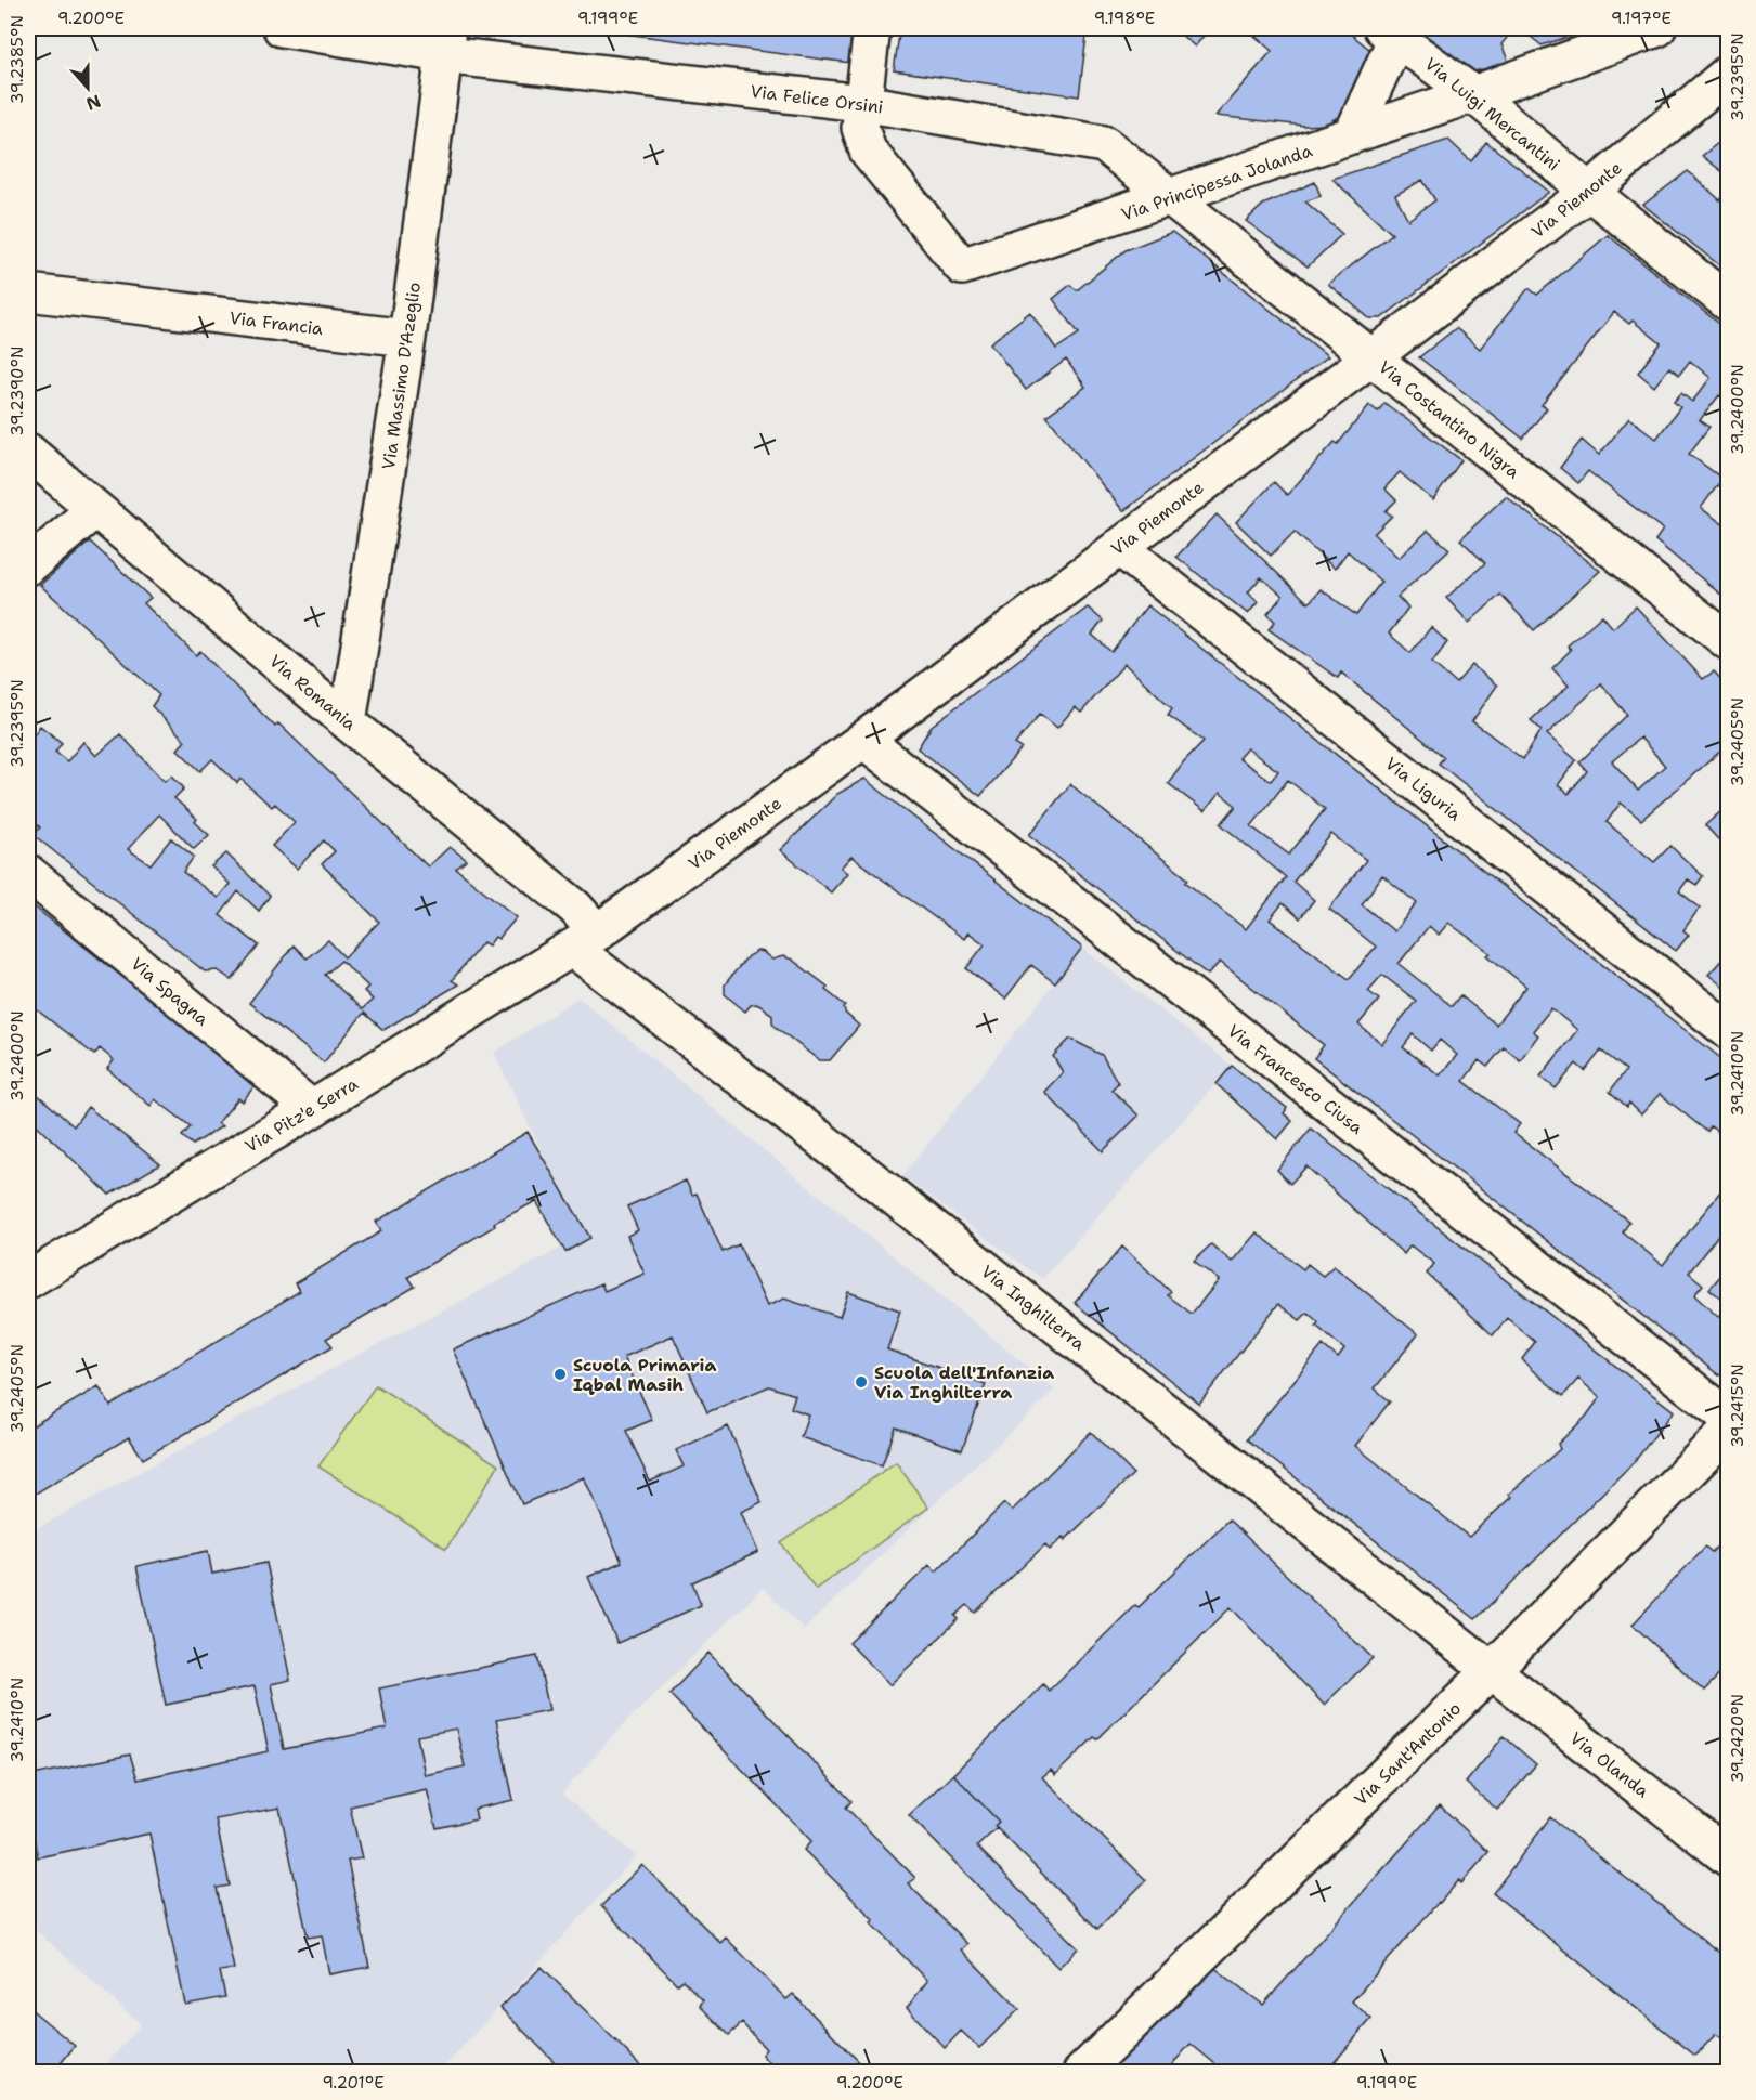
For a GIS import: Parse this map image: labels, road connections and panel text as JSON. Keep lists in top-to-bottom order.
{
  "streets": {
    "street": [
      "Via Felice Orsini",
      "Via Luigi Mercantini",
      "Via Principessa Jolanda",
      "Via Piemonte",
      "Via Francia",
      "Via Massimo D'Azeglio",
      "Via Costantino Nigra",
      "Via Romania",
      "Via Liguria",
      "Via Spagna",
      "Via Francesco Ciusa",
      "Via Pitz'e Serra",
      "Via Inghilterra",
      "Via Sant'Antonio",
      "Via Olanda"
    ]
  },
  "crossings": [
    ["Via Felice Orsini", "Via Principessa Jolanda"],
    ["Via Felice Orsini", "Via Massimo D'Azeglio"],
    ["Via Felice Orsini", "Via Costantino Nigra"],
    ["Via Luigi Mercantini", "Via Principessa Jolanda"],
    ["Via Luigi Mercantini", "Via Piemonte"],
    ["Via Principessa Jolanda", "Via Costantino Nigra"],
    ["Via Piemonte", "Via Costantino Nigra"],
    ["Via Piemonte", "Via Romania"],
    ["Via Piemonte", "Via Liguria"],
    ["Via Piemonte", "Via Francesco Ciusa"],
    ["Via Piemonte", "Via Pitz'e Serra"],
    ["Via Piemonte", "Via Inghilterra"],
    ["Via Francia", "Via Massimo D'Azeglio"],
    ["Via Massimo D'Azeglio", "Via Romania"],
    ["Via Romania", "Via Pitz'e Serra"],
    ["Via Romania", "Via Inghilterra"],
    ["Via Spagna", "Via Pitz'e Serra"],
    ["Via Pitz'e Serra", "Via Inghilterra"],
    ["Via Inghilterra", "Via Sant'Antonio"],
    ["Via Inghilterra", "Via Olanda"],
    ["Via Sant'Antonio", "Via Olanda"]
  ],
  "places": ["Scuola Primaria Iqbal Masih", "Scuola dell'Infanzia Via Inghilterra"],
  "north": "bottom",
  "coordinates": [
    "9.200°E",
    "9.199°E",
    "9.198°E",
    "9.197°E",
    "39.2385°N",
    "39.2395°N",
    "39.2390°N",
    "39.2400°N",
    "39.2405°N",
    "39.2410°N",
    "39.2415°N",
    "39.2420°N",
    "9.201°E"
  ]
}
